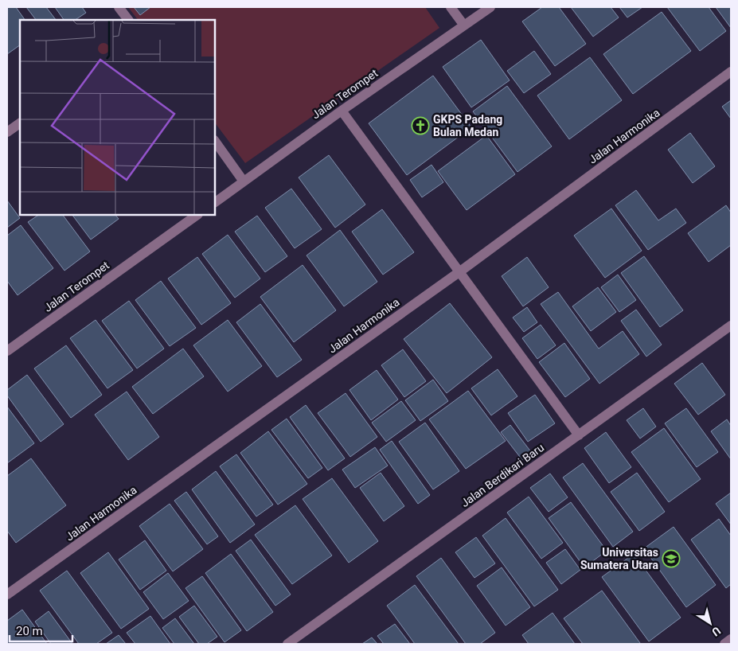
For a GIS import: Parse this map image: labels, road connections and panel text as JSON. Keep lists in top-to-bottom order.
{
  "streets": {
    "street": ["Jalan Terompet", "Jalan Harmonika", "Jalan Berdikari Baru"]
  },
  "places": {
    "church": ["GKPS Padang Bulan Medan"],
    "school or university": ["Universitas Sumatera Utara"]
  },
  "scale_bar": "20 m",
  "north": "bottom right"
}
